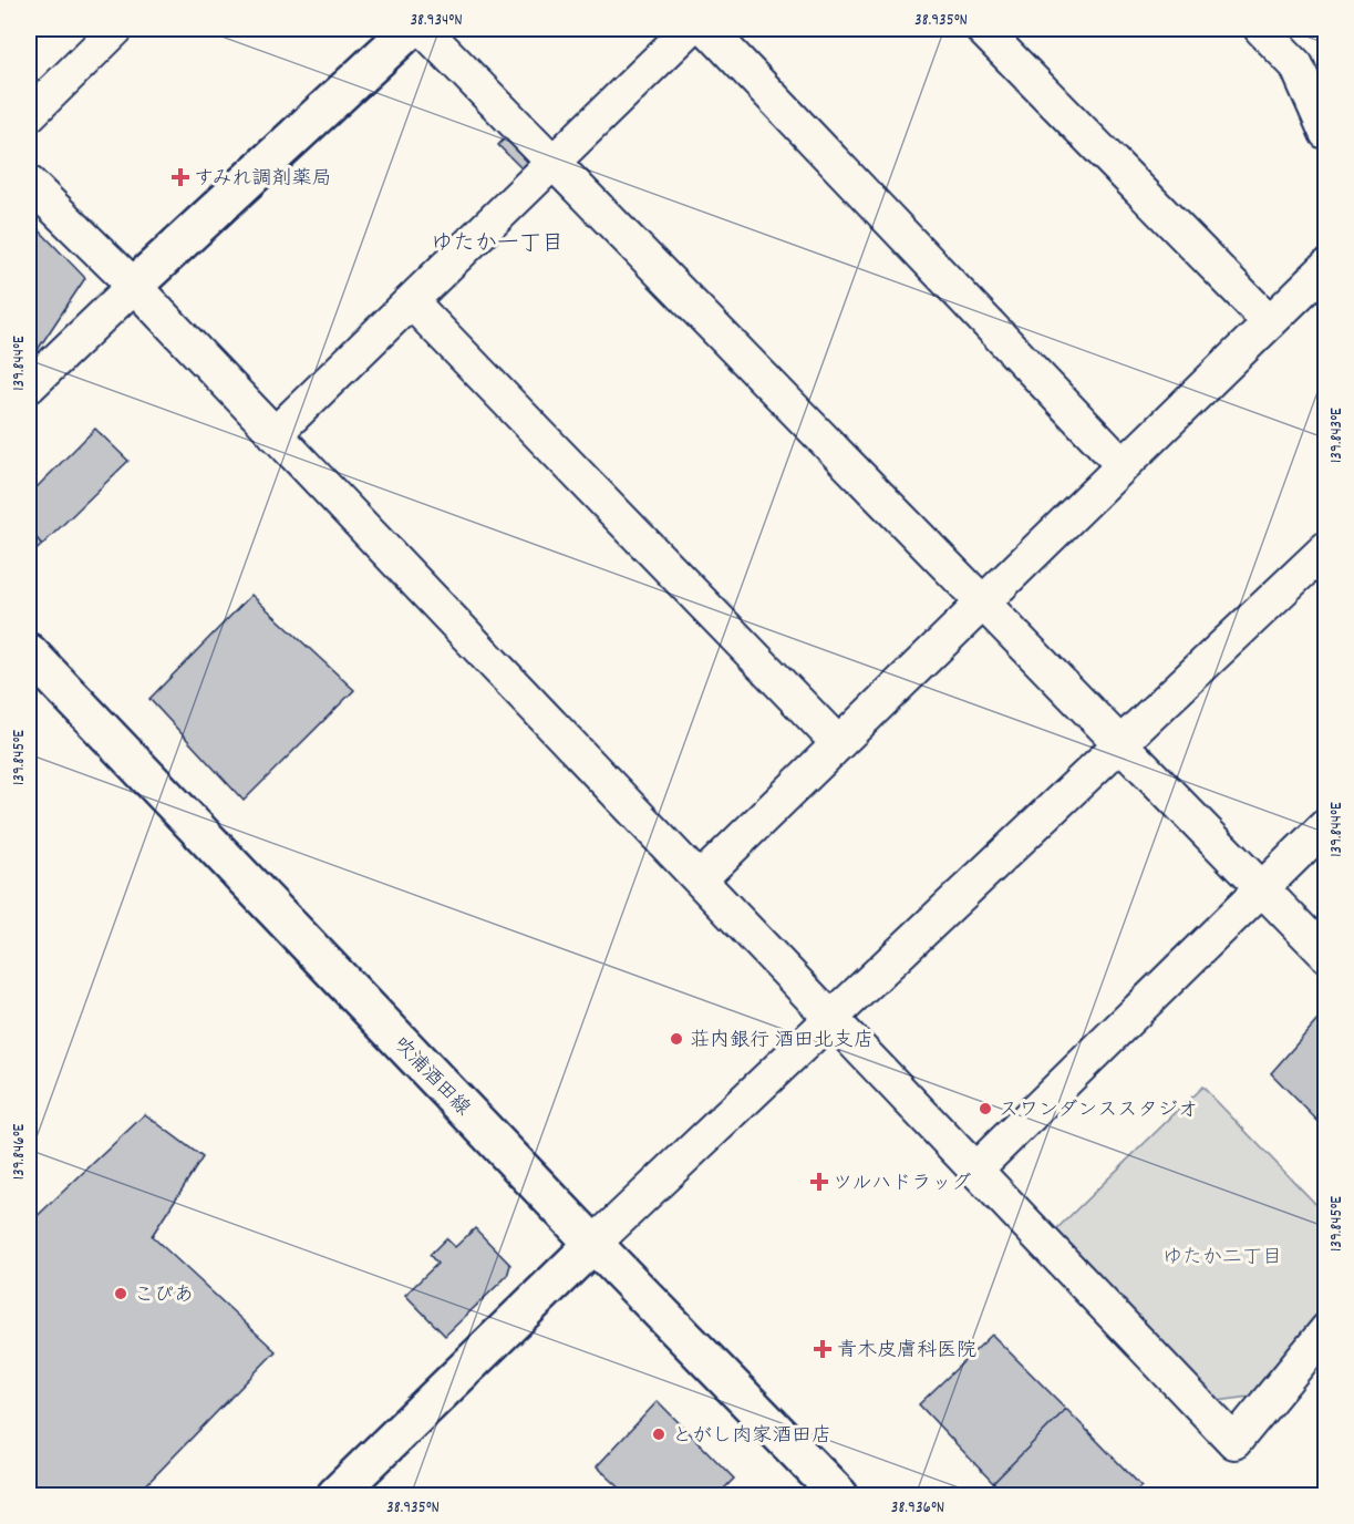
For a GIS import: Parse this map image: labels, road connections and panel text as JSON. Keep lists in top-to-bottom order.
{
  "streets": {
    "main road": ["吹浦酒田線"]
  },
  "districts": ["ゆたか一丁目"],
  "parks": ["ゆたか二丁目"],
  "places": {
    "health": ["すみれ調剤薬局", "ツルハドラッグ", "青木皮膚科医院"],
    "other": [
      "荘内銀行 酒田北支店",
      "スワンダンススタジオ",
      "こぴあ",
      "とがし肉家酒田店"
    ]
  },
  "coordinates": [
    "38.934°N",
    "38.935°N",
    "139.844°E",
    "139.843°E",
    "139.845°E",
    "139.846°E",
    "38.936°N"
  ]
}
